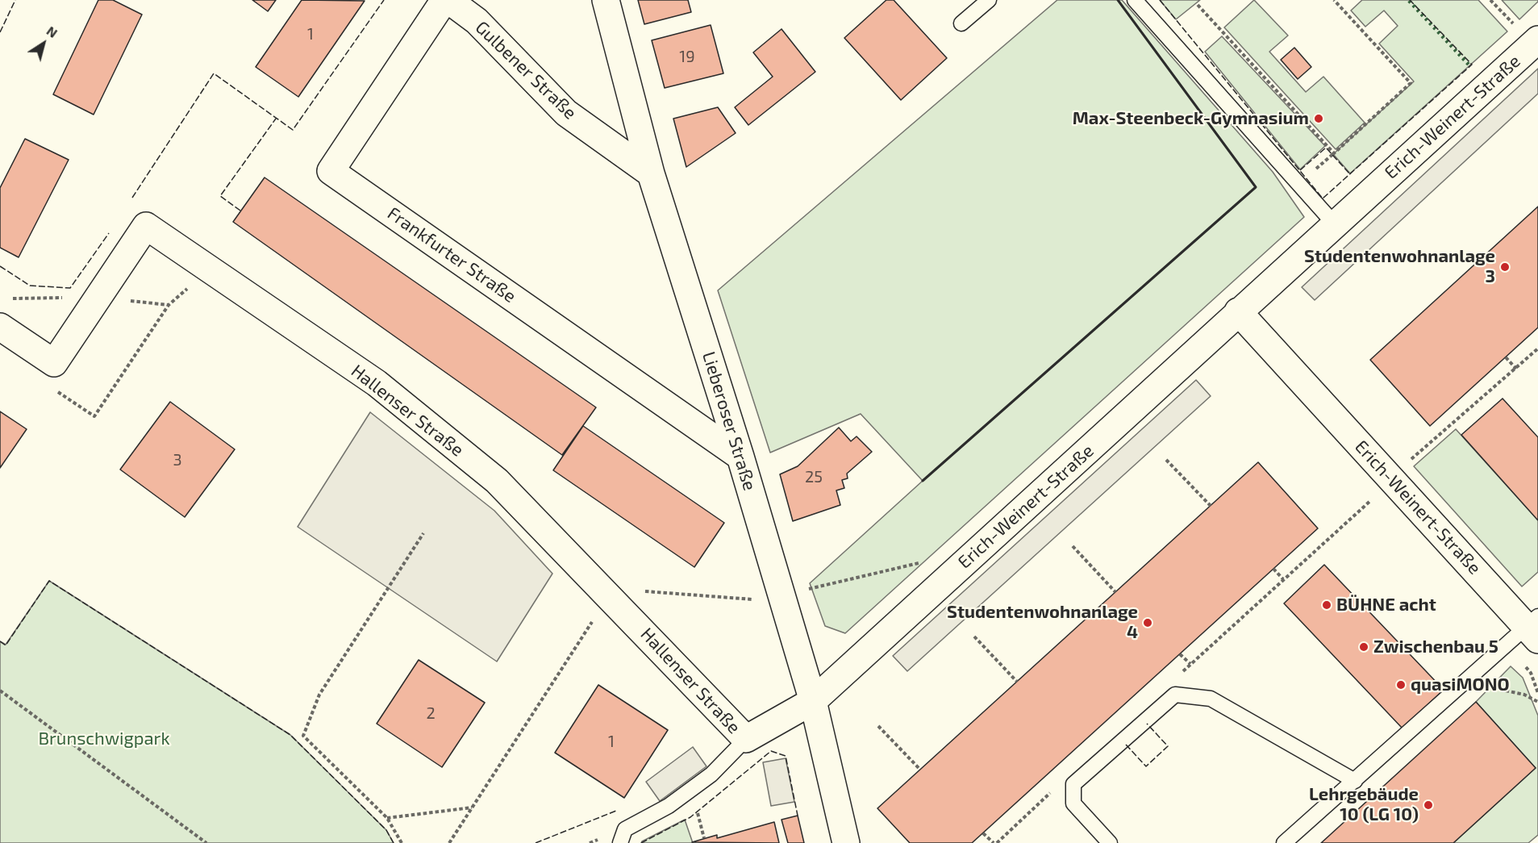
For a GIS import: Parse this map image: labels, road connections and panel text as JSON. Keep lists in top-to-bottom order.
{
  "streets": {
    "street": [
      "Gulbener Straße",
      "Erich-Weinert-Straße",
      "Frankfurter Straße",
      "Hallenser Straße",
      "Lieberoser Straße"
    ]
  },
  "crossings": [
    ["Gulbener Straße", "Lieberoser Straße"],
    ["Erich-Weinert-Straße", "Hallenser Straße"],
    ["Erich-Weinert-Straße", "Lieberoser Straße"],
    ["Frankfurter Straße", "Lieberoser Straße"],
    ["Hallenser Straße", "Lieberoser Straße"]
  ],
  "parks": ["Brunschwigpark"],
  "places": [
    "Max-Steenbeck-Gymnasium",
    "Studentenwohnanlage 3",
    "BÜHNE acht",
    "Studentenwohnanlage 4",
    "Zwischenbau 5",
    "quasiMONO",
    "Lehrgebäude 10 (LG 10)"
  ],
  "house_numbers": [
    "1",
    "19",
    "3",
    "25",
    "2",
    "1"
  ],
  "north": "top right"
}
